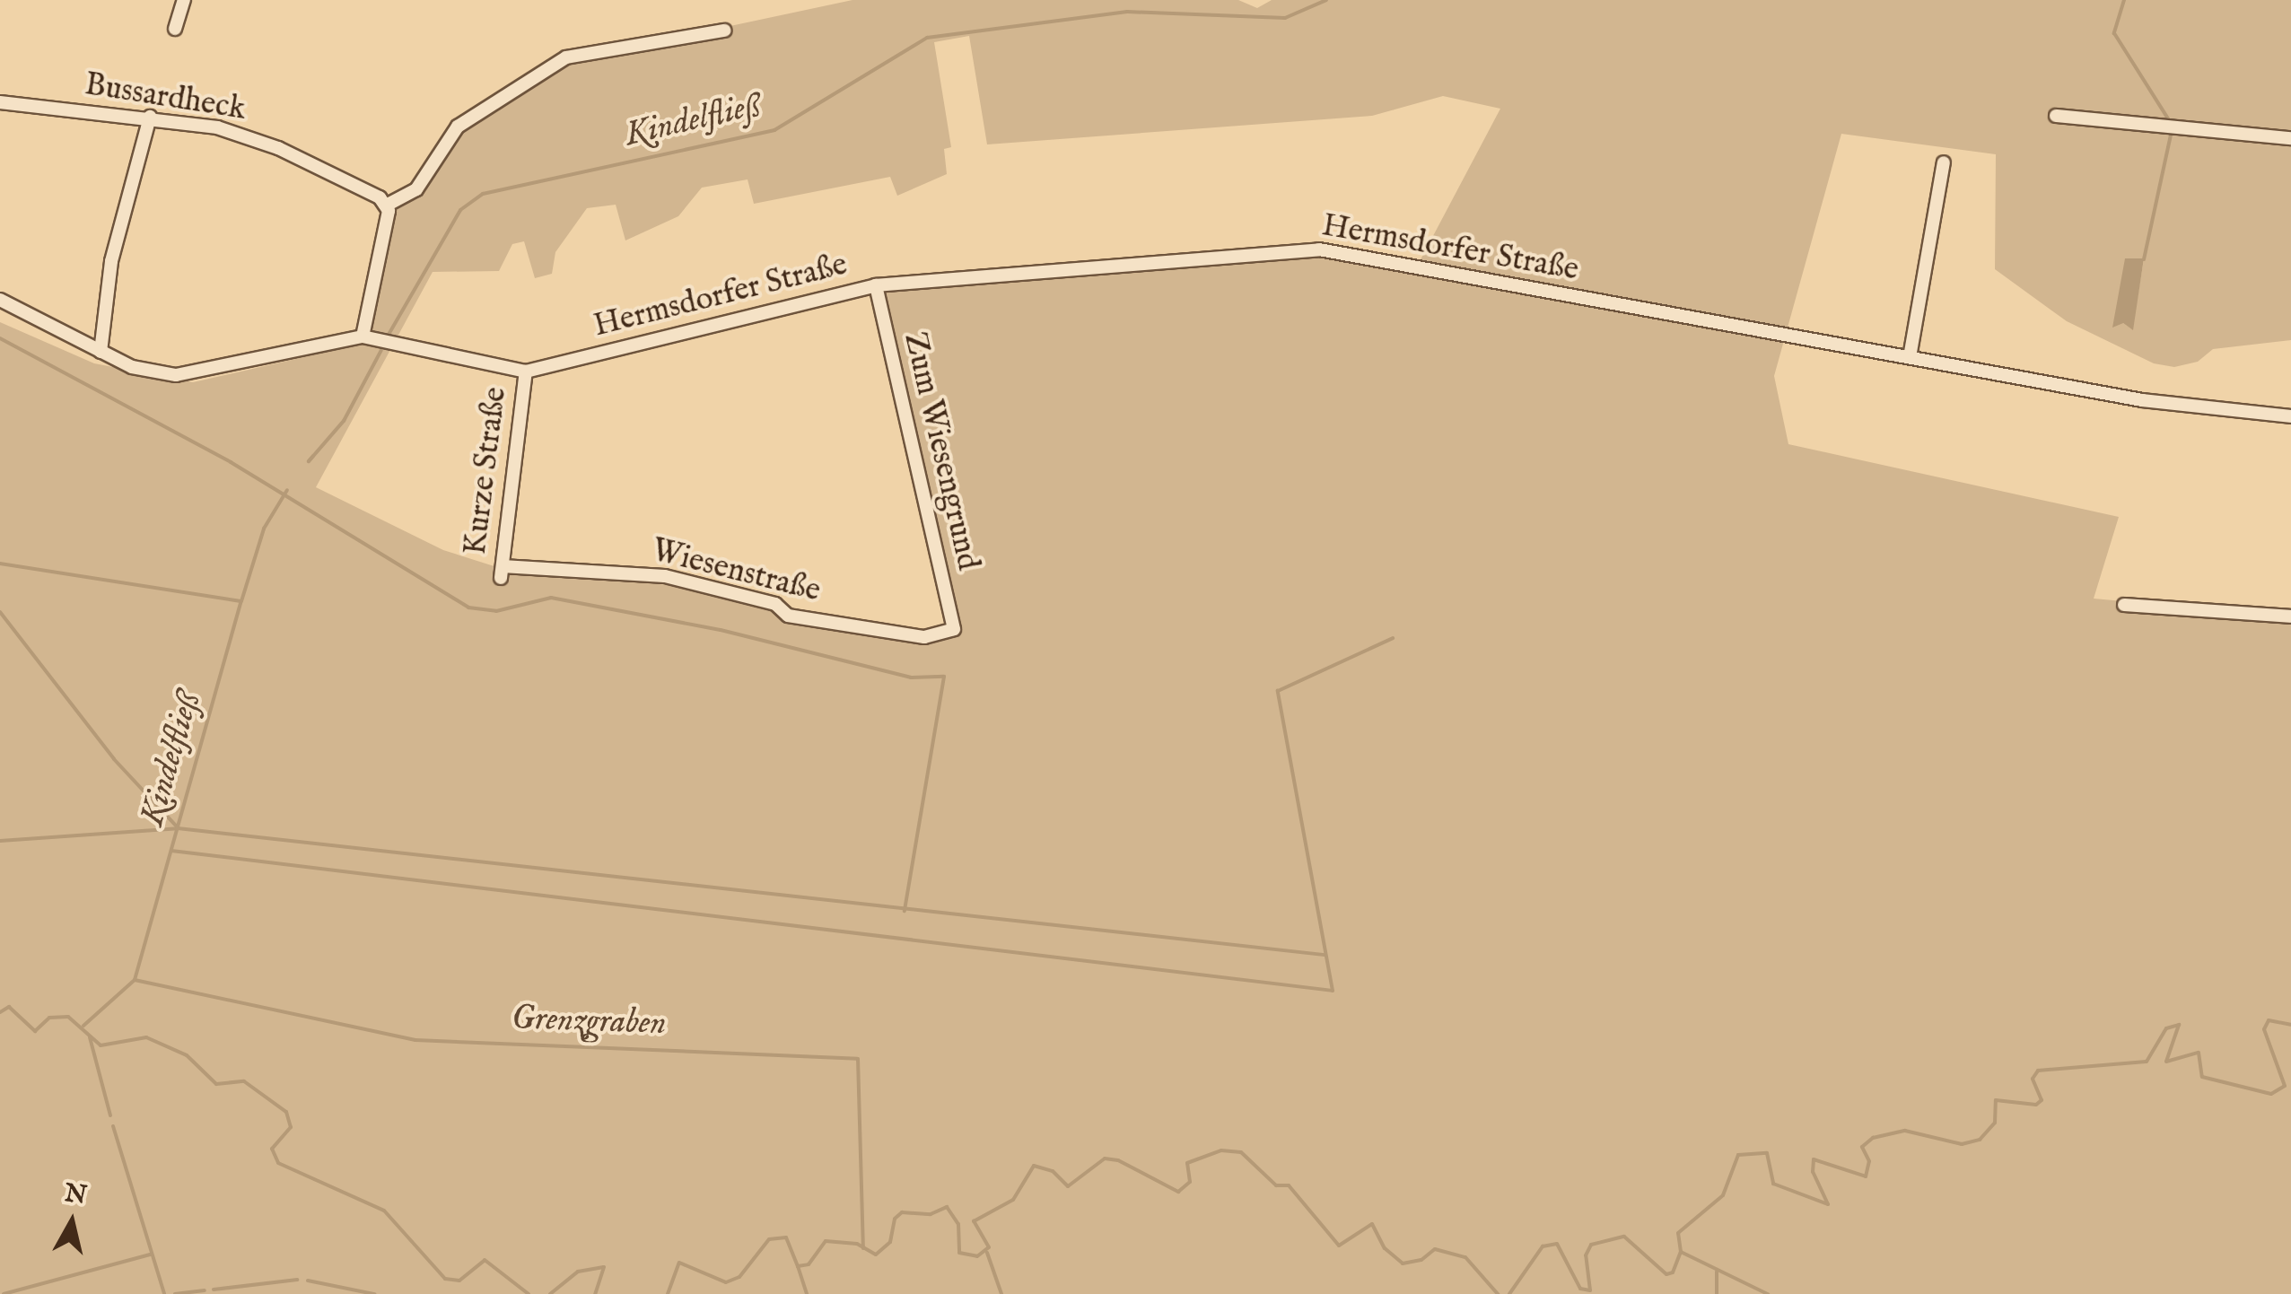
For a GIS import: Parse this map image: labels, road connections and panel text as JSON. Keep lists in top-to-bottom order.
{
  "streets": {
    "street": [
      "Bussardheck",
      "Hermsdorfer Straße",
      "Zum Wiesengrund",
      "Kurze Straße",
      "Wiesenstraße"
    ]
  },
  "crossings": [
    ["Hermsdorfer Straße", "Zum Wiesengrund"],
    ["Hermsdorfer Straße", "Kurze Straße"],
    ["Zum Wiesengrund", "Wiesenstraße"],
    ["Kurze Straße", "Wiesenstraße"]
  ],
  "water": ["Kindelfließ", "Grenzgraben"],
  "north": "top"
}
